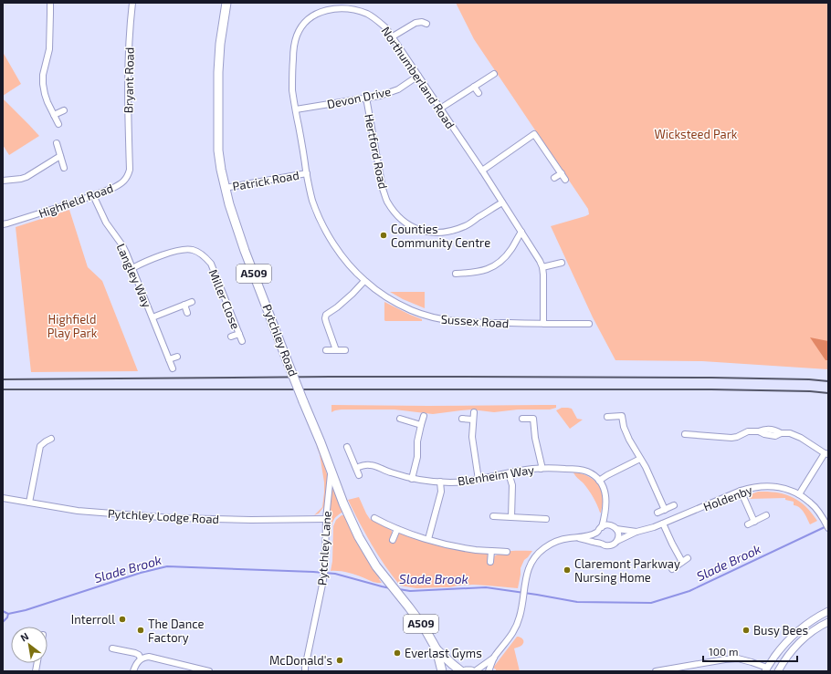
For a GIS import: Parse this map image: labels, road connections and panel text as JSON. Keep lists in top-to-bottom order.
{
  "streets": {
    "main road": ["A509", "Pytchley Road"],
    "street": [
      "Northumberland Road",
      "Bryant Road",
      "Devon Drive",
      "Hertford Road",
      "Patrick Road",
      "Highfield Road",
      "Langley Way",
      "Miller Close",
      "Sussex Road",
      "Blenheim Way",
      "Holdenby",
      "Pytchley Lodge Road",
      "Pytchley Lane"
    ]
  },
  "crossings": [
    ["Northumberland Road", "Devon Drive"],
    ["Northumberland Road", "Hertford Road"],
    ["Northumberland Road", "Patrick Road"],
    ["Northumberland Road", "Sussex Road"],
    ["Bryant Road", "Highfield Road"],
    ["Devon Drive", "Hertford Road"],
    ["Patrick Road", "Sussex Road"],
    ["Patrick Road", "Pytchley Road"],
    ["Highfield Road", "Langley Way"],
    ["Langley Way", "Miller Close"],
    ["Pytchley Road", "Pytchley Lane"],
    ["Pytchley Lodge Road", "Pytchley Lane"]
  ],
  "water": ["Slade Brook"],
  "parks": ["Wicksteed Park", "Highfield Play Park"],
  "places": [
    "Counties Community Centre",
    "Claremont Parkway Nursing Home",
    "Interroll",
    "The Dance Factory",
    "Busy Bees",
    "Everlast Gyms",
    "McDonald's"
  ],
  "scale_bar": "100 m",
  "north": "top left"
}
